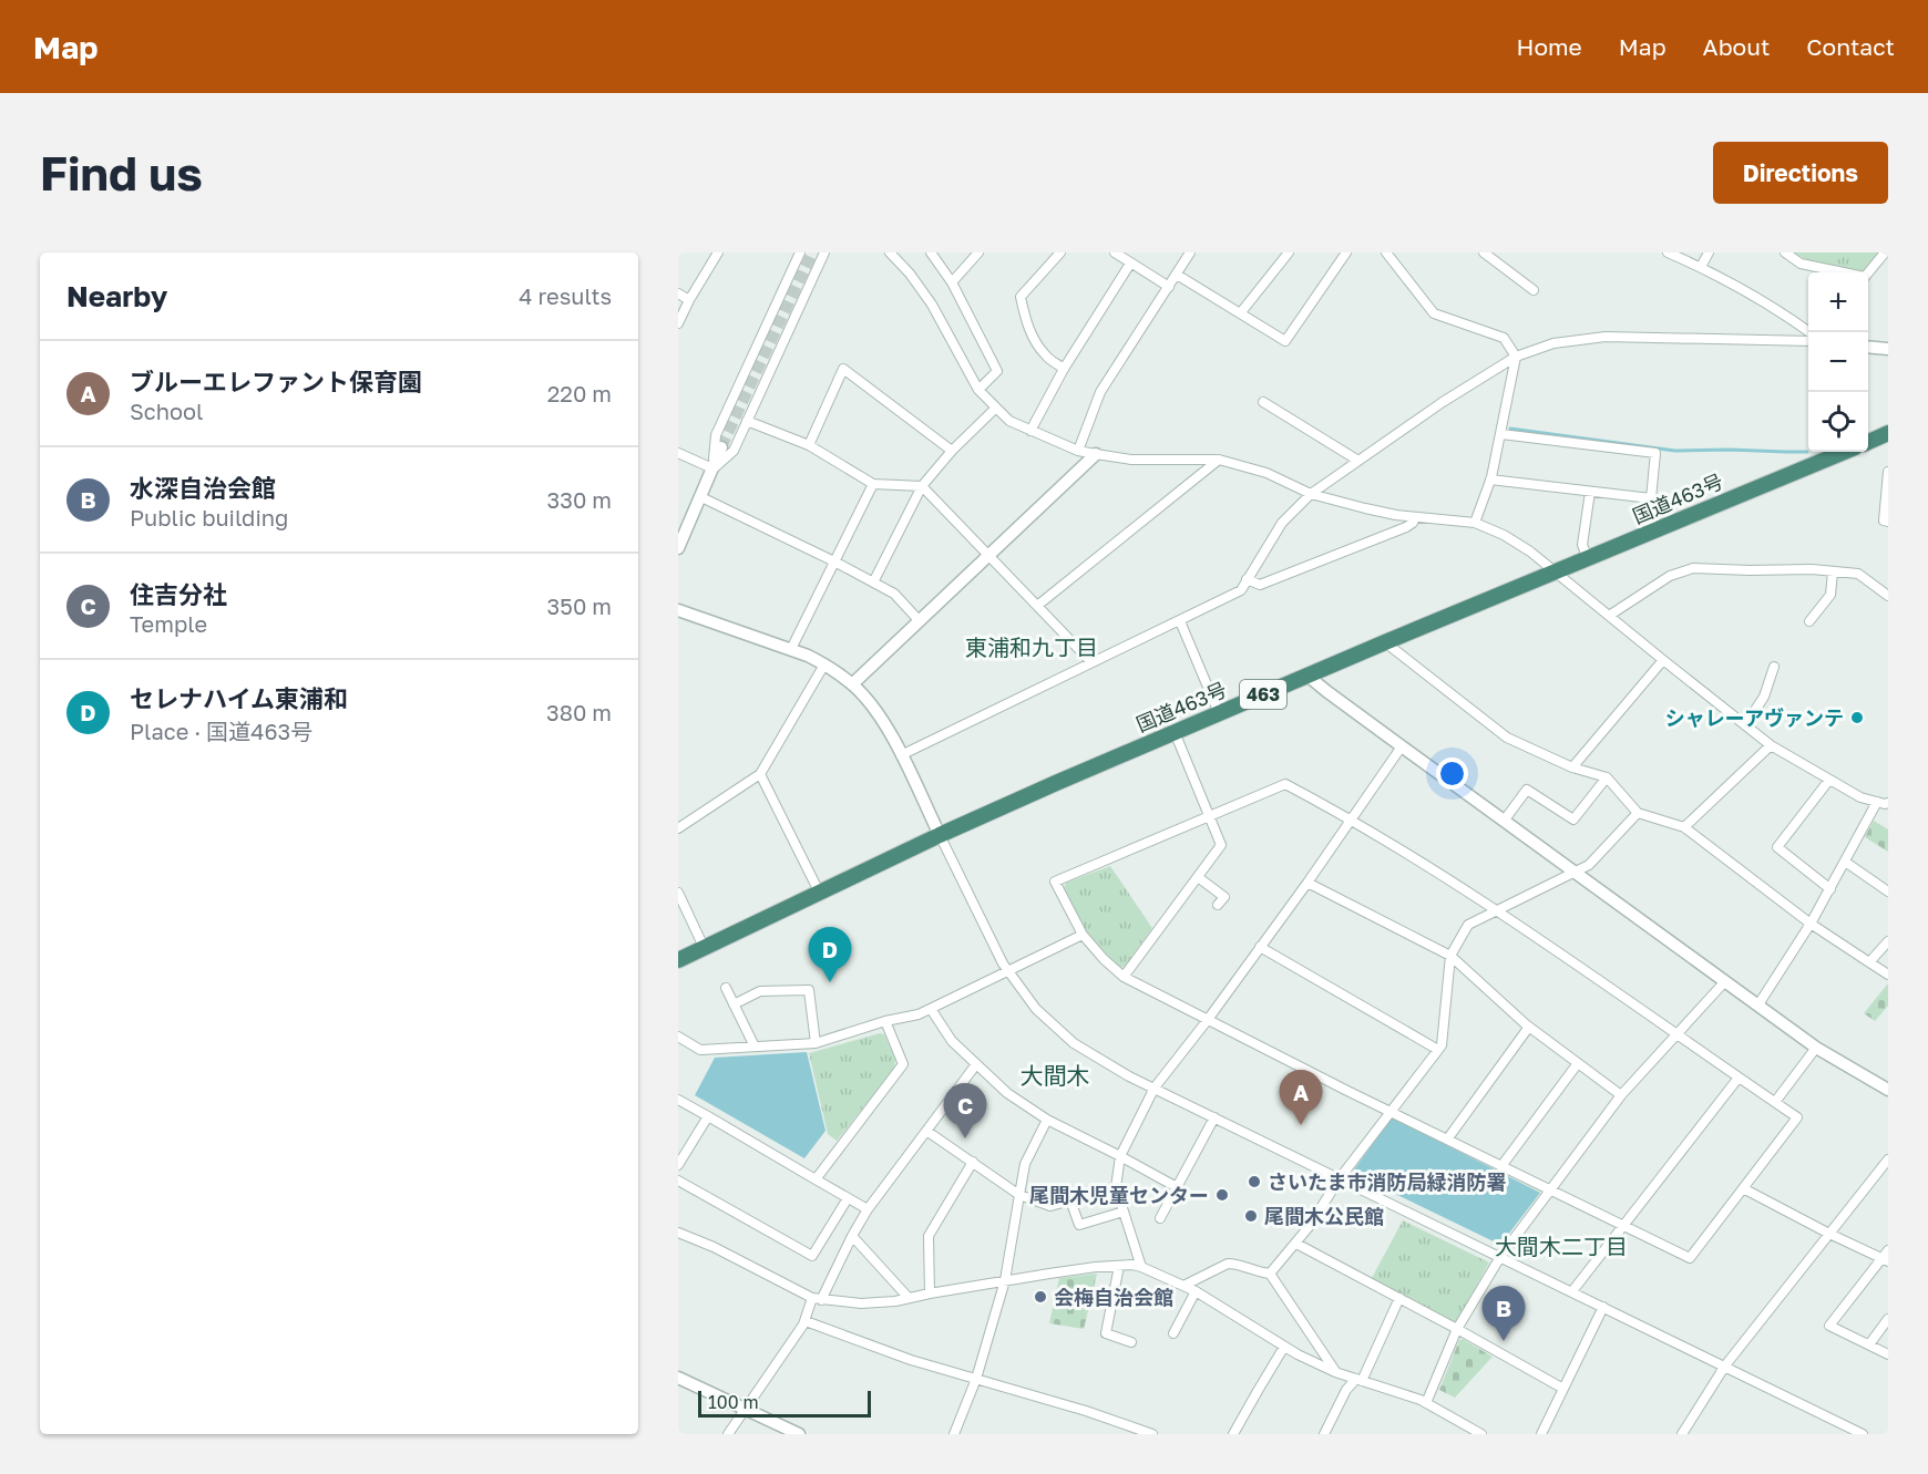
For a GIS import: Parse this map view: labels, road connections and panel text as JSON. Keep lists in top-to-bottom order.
{
  "streets": {
    "highway": ["国道463号", "463"]
  },
  "districts": ["東浦和九丁目", "大間木", "大間木二丁目"],
  "places": [
    "シャレーアヴァンテ",
    "さいたま市消防局緑消防署",
    "尾間木児童センター",
    "尾間木公民館",
    "会梅自治会館"
  ],
  "scale_bar": "100 m",
  "page": {
    "header": "Map",
    "nav": [
      "Home",
      "Map",
      "About",
      "Contact"
    ],
    "buttons": "Directions",
    "title": "Find us",
    "heading": ["Nearby", "4 results"],
    "map_buttons": ["+", "−"],
    "list": [
      {
        "mark": "A",
        "name": "ブルーエレファント保育園",
        "note": "School",
        "value": "220 m"
      },
      {
        "mark": "B",
        "name": "水深自治会館",
        "note": "Public building",
        "value": "330 m"
      },
      {
        "mark": "C",
        "name": "住吉分社",
        "note": "Temple",
        "value": "350 m"
      },
      {
        "mark": "D",
        "name": "セレナハイム東浦和",
        "note": "Place · 国道463号",
        "value": "380 m"
      }
    ],
    "pins": [
      "D",
      "A",
      "C",
      "B"
    ],
    "scale": "100 m"
  }
}
